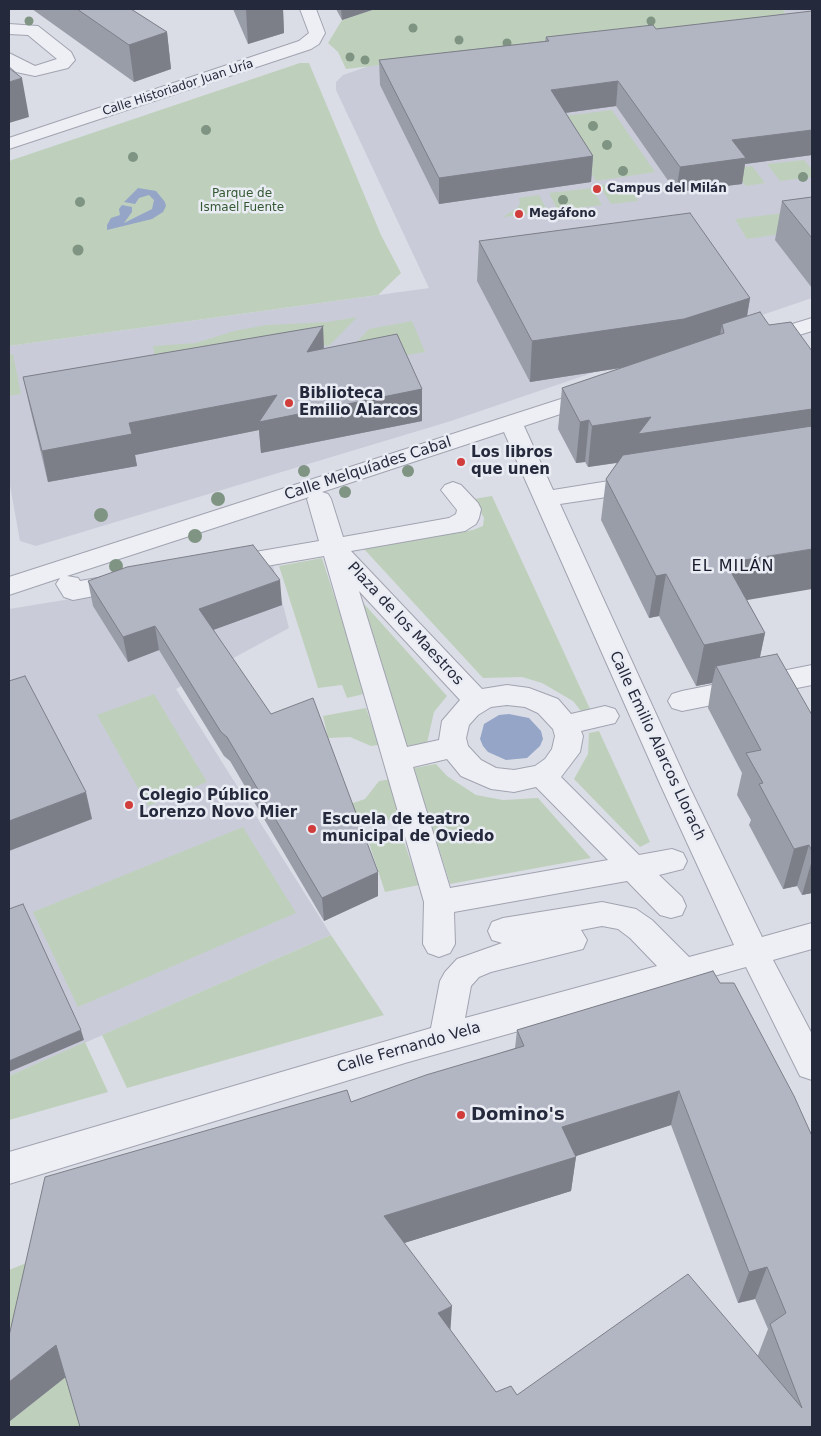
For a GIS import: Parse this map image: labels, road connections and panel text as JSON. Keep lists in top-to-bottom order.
{
  "streets": {
    "street": [
      "Calle Historiador Juan Uría",
      "Calle Melquíades Cabal",
      "Plaza de los Maestros",
      "Calle Emilio Alarcos Llorach",
      "Calle Fernando Vela"
    ]
  },
  "crossings": [
    ["Calle Melquíades Cabal", "Calle Emilio Alarcos Llorach"],
    ["Calle Emilio Alarcos Llorach", "Calle Fernando Vela"]
  ],
  "districts": ["EL MILÁN"],
  "parks": ["Parque de Ismael Fuente"],
  "places": [
    "Campus del Milán",
    "Megáfono",
    "Biblioteca Emilio Alarcos",
    "Los libros que unen",
    "Colegio Público Lorenzo Novo Mier",
    "Escuela de teatro municipal de Oviedo",
    "Domino's"
  ]
}
